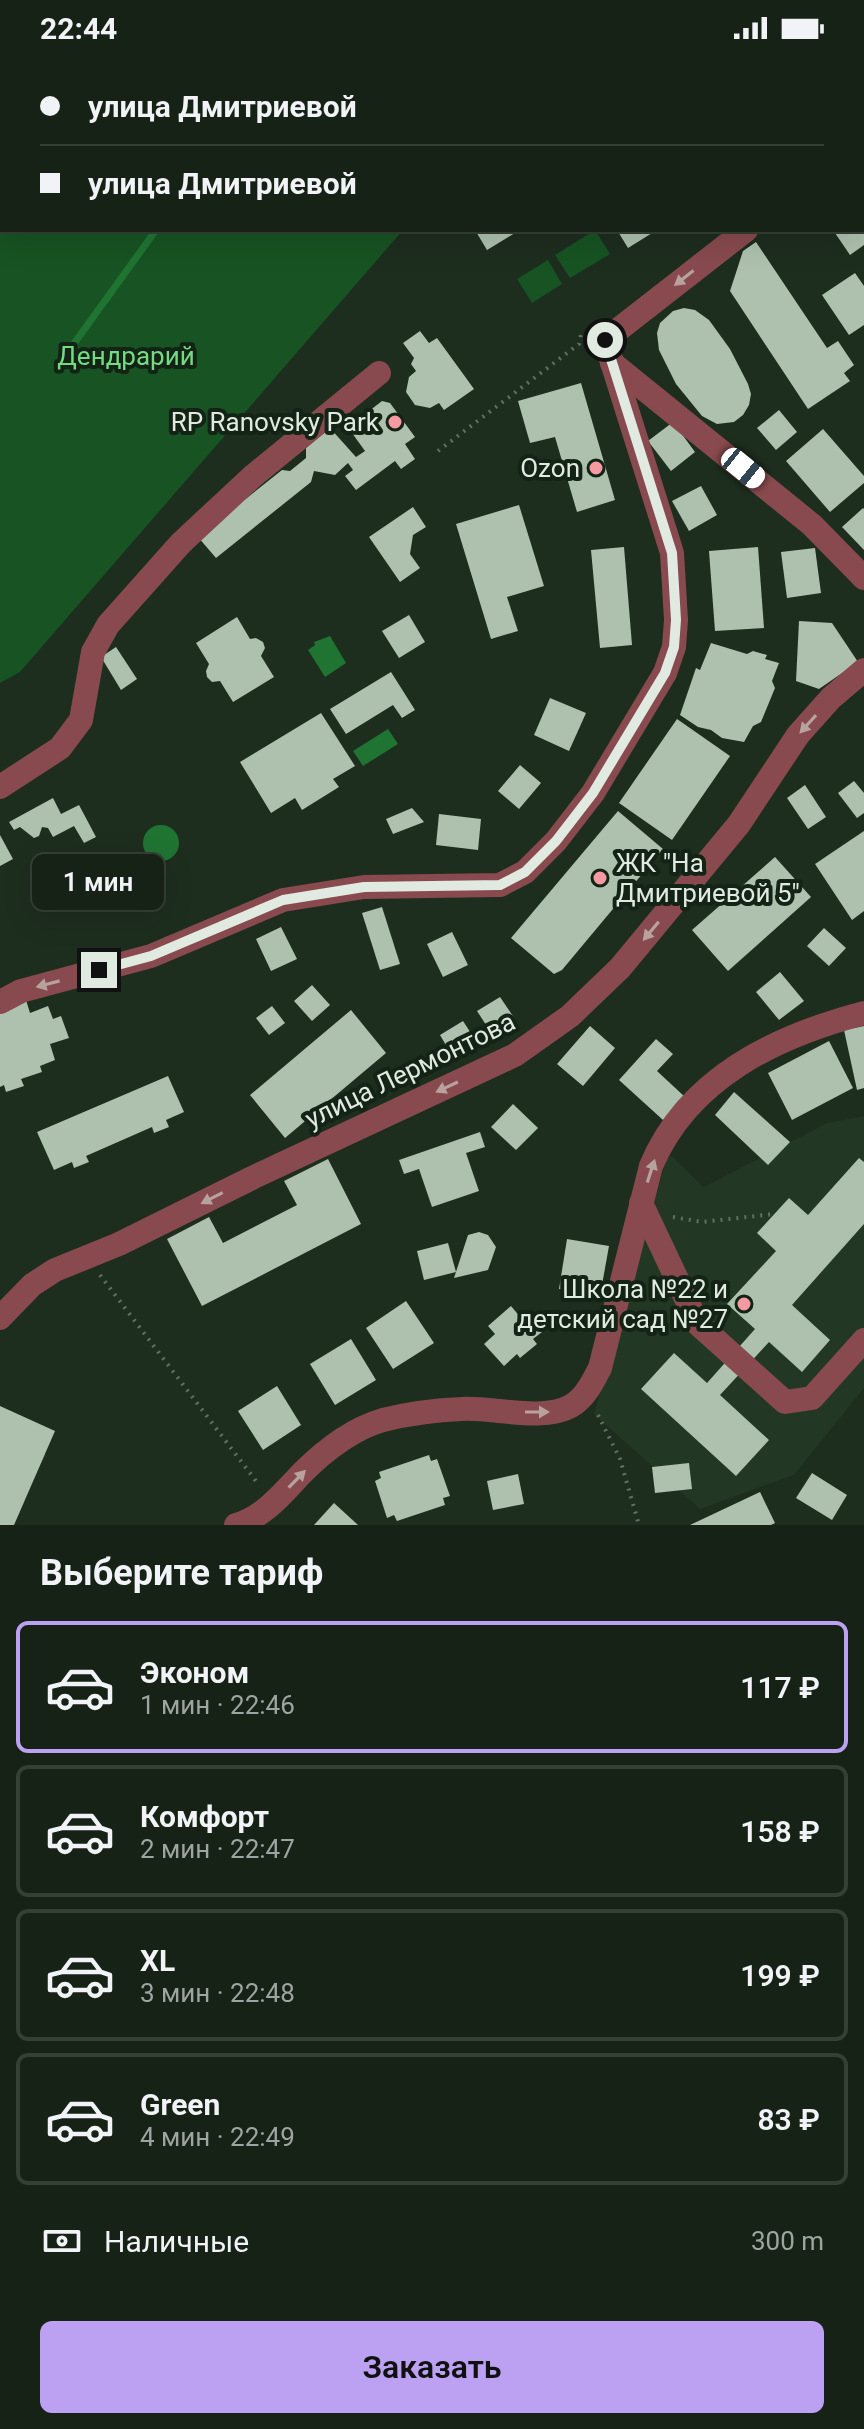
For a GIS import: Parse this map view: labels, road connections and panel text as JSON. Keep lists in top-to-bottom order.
{
  "streets": {
    "street": ["улица Лермонтова"]
  },
  "parks": ["Дендрарий"],
  "places": [
    "RP Ranovsky Park",
    "Ozon",
    "ЖК \"На Дмитриевой 5\"",
    "Школа №22 и детский сад №27"
  ],
  "page": {
    "status": "22:44",
    "banner": ["улица Дмитриевой", "улица Дмитриевой"],
    "bubble": "1 мин",
    "heading": "Выберите тариф",
    "list": [
      {
        "name": "Эконом",
        "note": "1 мин · 22:46",
        "value": "117 ₽"
      },
      {
        "name": "Комфорт",
        "note": "2 мин · 22:47",
        "value": "158 ₽"
      },
      {
        "name": "XL",
        "note": "3 мин · 22:48",
        "value": "199 ₽"
      },
      {
        "name": "Green",
        "note": "4 мин · 22:49",
        "value": "83 ₽"
      }
    ],
    "pay": ["Наличные", "300 m"],
    "buttons": "Заказать"
  }
}
